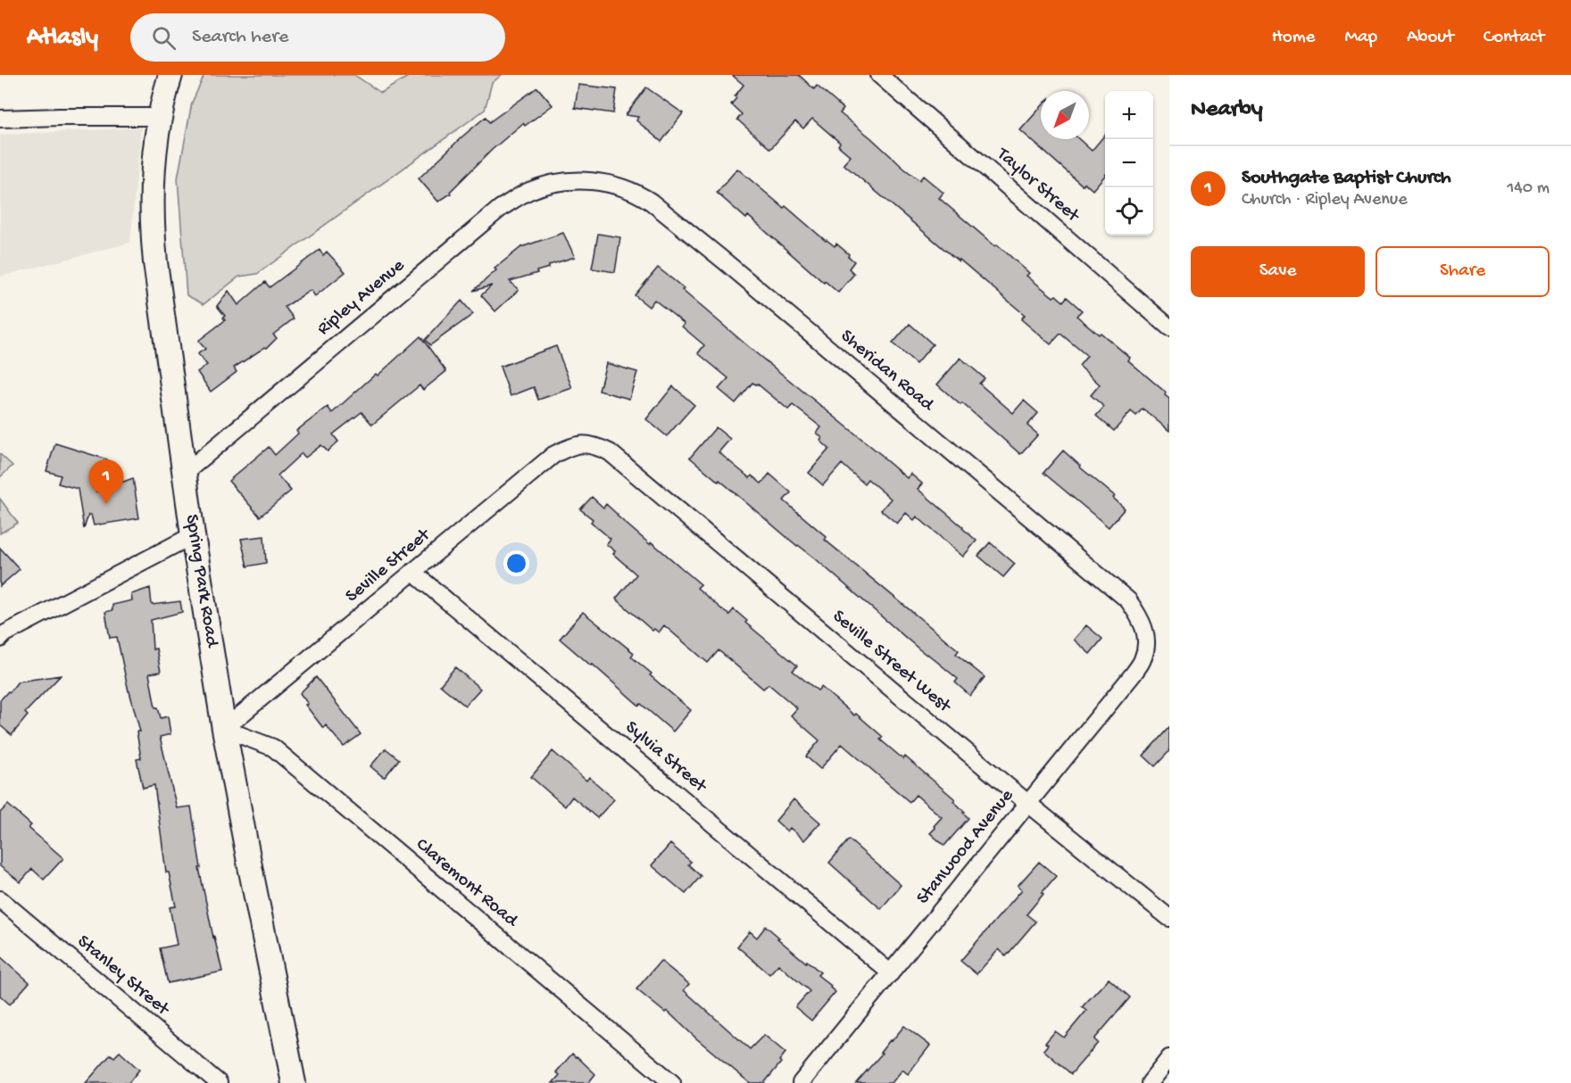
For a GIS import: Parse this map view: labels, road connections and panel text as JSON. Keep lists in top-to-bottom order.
{
  "streets": {
    "main road": ["Spring Park Road"],
    "street": [
      "Taylor Street",
      "Ripley Avenue",
      "Sheridan Road",
      "Seville Street",
      "Seville Street West",
      "Sylvia Street",
      "Stanwood Avenue",
      "Claremont Road",
      "Stanley Street"
    ]
  },
  "crossings": [
    ["Ripley Avenue", "Sheridan Road"],
    ["Ripley Avenue", "Spring Park Road"],
    ["Sheridan Road", "Stanwood Avenue"],
    ["Seville Street", "Spring Park Road"],
    ["Seville Street", "Seville Street West"],
    ["Seville Street", "Sylvia Street"],
    ["Seville Street", "Claremont Road"],
    ["Spring Park Road", "Claremont Road"],
    ["Seville Street West", "Stanwood Avenue"],
    ["Sylvia Street", "Stanwood Avenue"]
  ],
  "north": "bottom left",
  "page": {
    "header": "Atlasly",
    "search": "Search here",
    "nav": [
      "Home",
      "Map",
      "About",
      "Contact"
    ],
    "heading": "Nearby",
    "map_buttons": ["+", "−"],
    "list": [
      {
        "mark": "1",
        "name": "Southgate Baptist Church",
        "note": "Church · Ripley Avenue",
        "value": "140 m"
      }
    ],
    "buttons": ["Save", "Share"],
    "pins": "1"
  }
}
